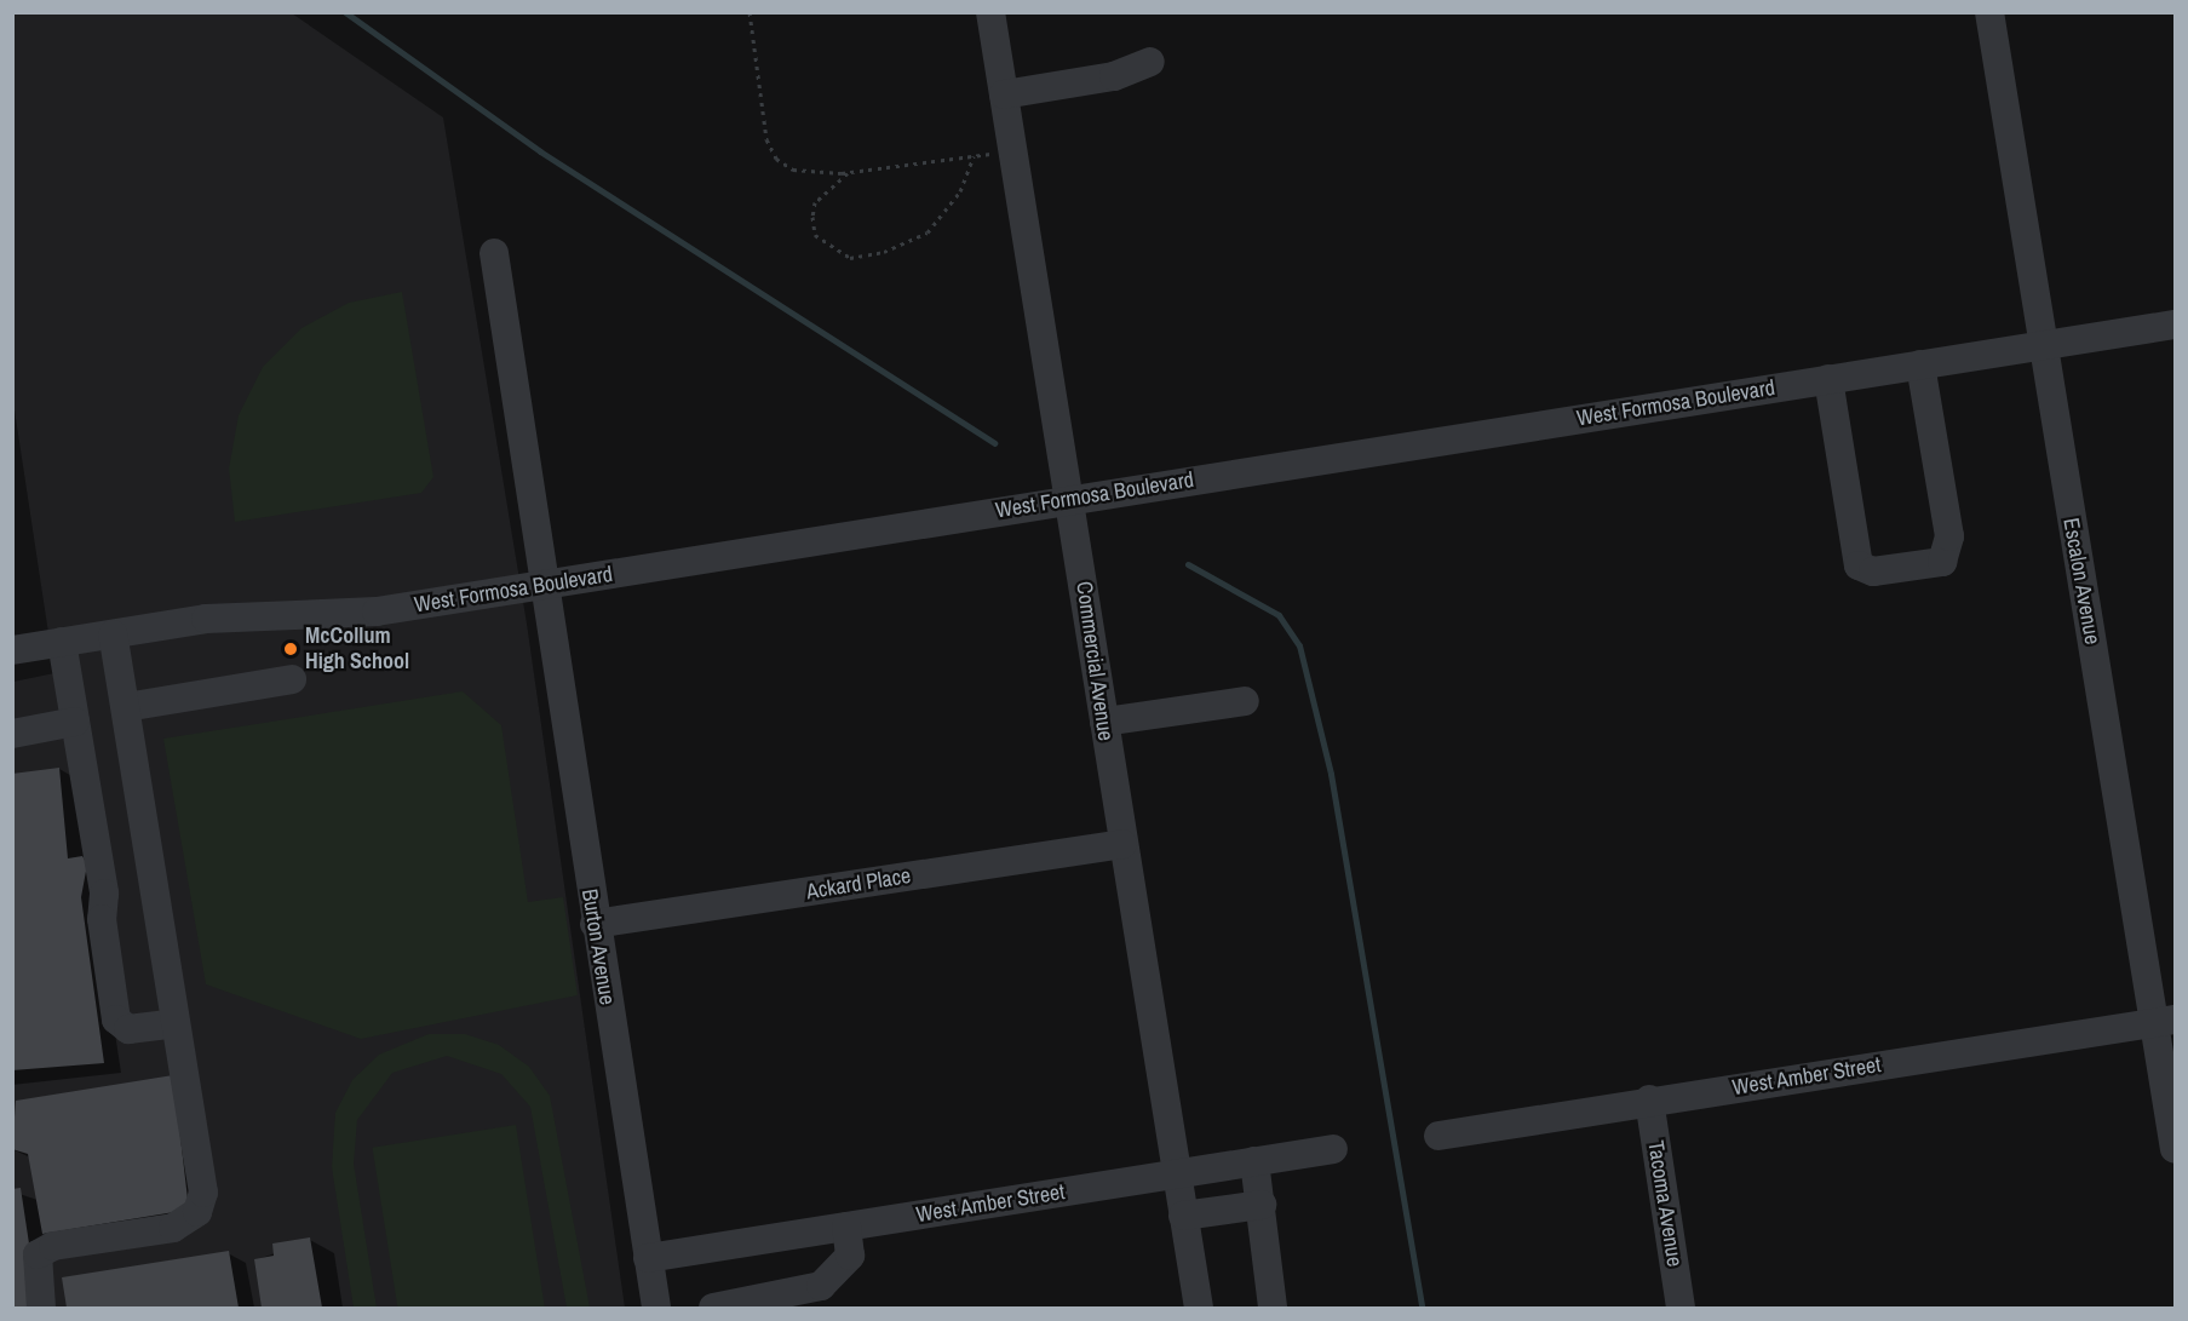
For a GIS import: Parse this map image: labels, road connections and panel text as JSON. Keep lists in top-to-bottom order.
{
  "streets": {
    "street": [
      "West Formosa Boulevard",
      "Escalon Avenue",
      "Commercial Avenue",
      "Ackard Place",
      "Burton Avenue",
      "West Amber Street",
      "Tacoma Avenue"
    ]
  },
  "crossings": [
    ["West Formosa Boulevard", "Escalon Avenue"],
    ["West Formosa Boulevard", "Commercial Avenue"],
    ["West Formosa Boulevard", "Burton Avenue"],
    ["Escalon Avenue", "West Amber Street"],
    ["Commercial Avenue", "Ackard Place"],
    ["Commercial Avenue", "West Amber Street"],
    ["Ackard Place", "Burton Avenue"],
    ["Burton Avenue", "West Amber Street"],
    ["West Amber Street", "Tacoma Avenue"]
  ],
  "places": ["McCollum High School"]
}
